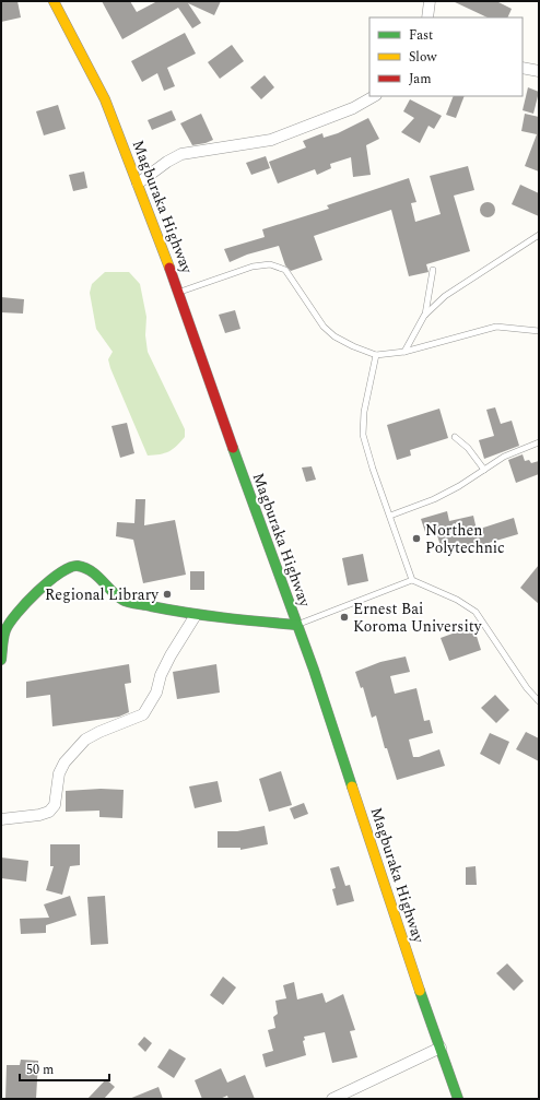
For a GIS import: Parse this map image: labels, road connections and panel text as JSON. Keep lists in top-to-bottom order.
{
  "streets": {
    "main road": ["Magburaka Highway"]
  },
  "places": ["Northen Polytechnic", "Regional Library", "Ernest Bai Koroma University"],
  "legend": ["Fast", "Slow", "Jam"],
  "scale_bar": "50 m"
}
